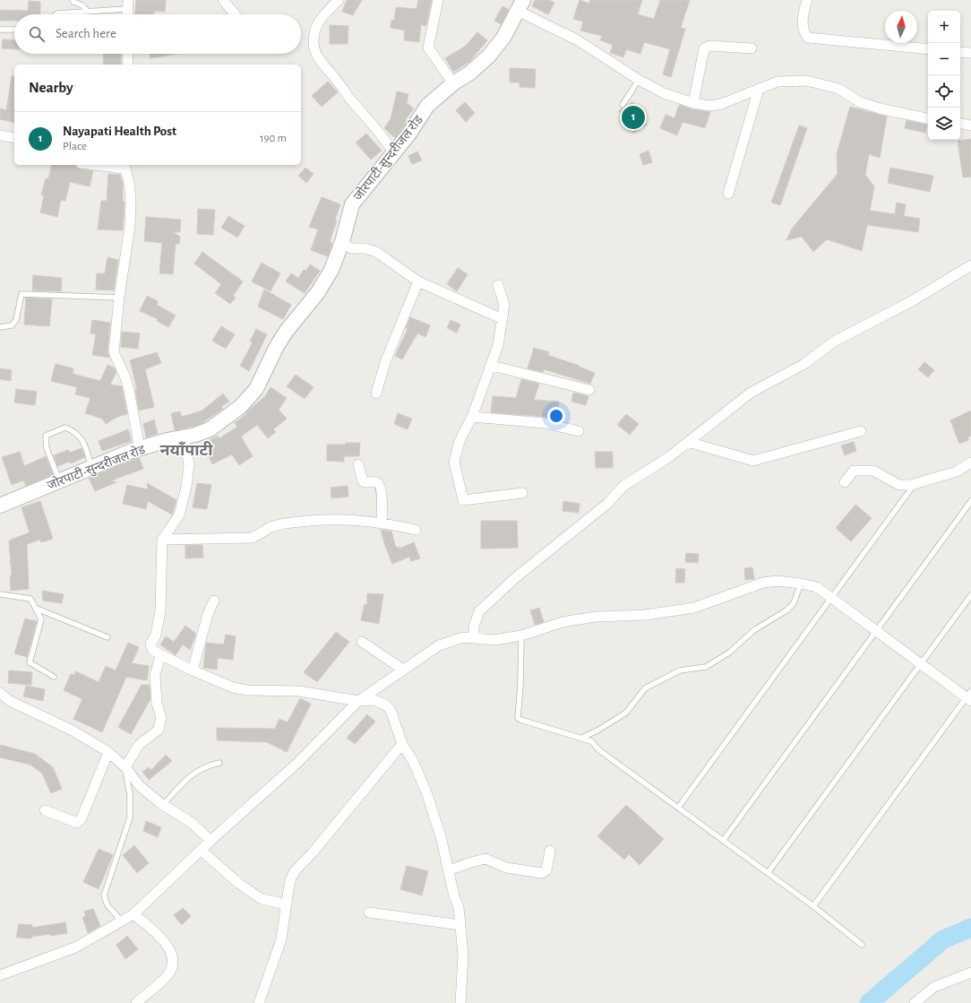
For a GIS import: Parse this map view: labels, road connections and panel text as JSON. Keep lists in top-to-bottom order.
{
  "streets": {
    "main road": ["जोरपाटी-सुन्दरीजल रोड"]
  },
  "districts": ["नयाँपाटी"],
  "north": "top",
  "page": {
    "map_buttons": ["+", "−"],
    "search": "Search here",
    "heading": "Nearby",
    "pins": "1",
    "list": [
      {
        "mark": "1",
        "name": "Nayapati Health Post",
        "note": "Place",
        "value": "190 m"
      }
    ]
  }
}
